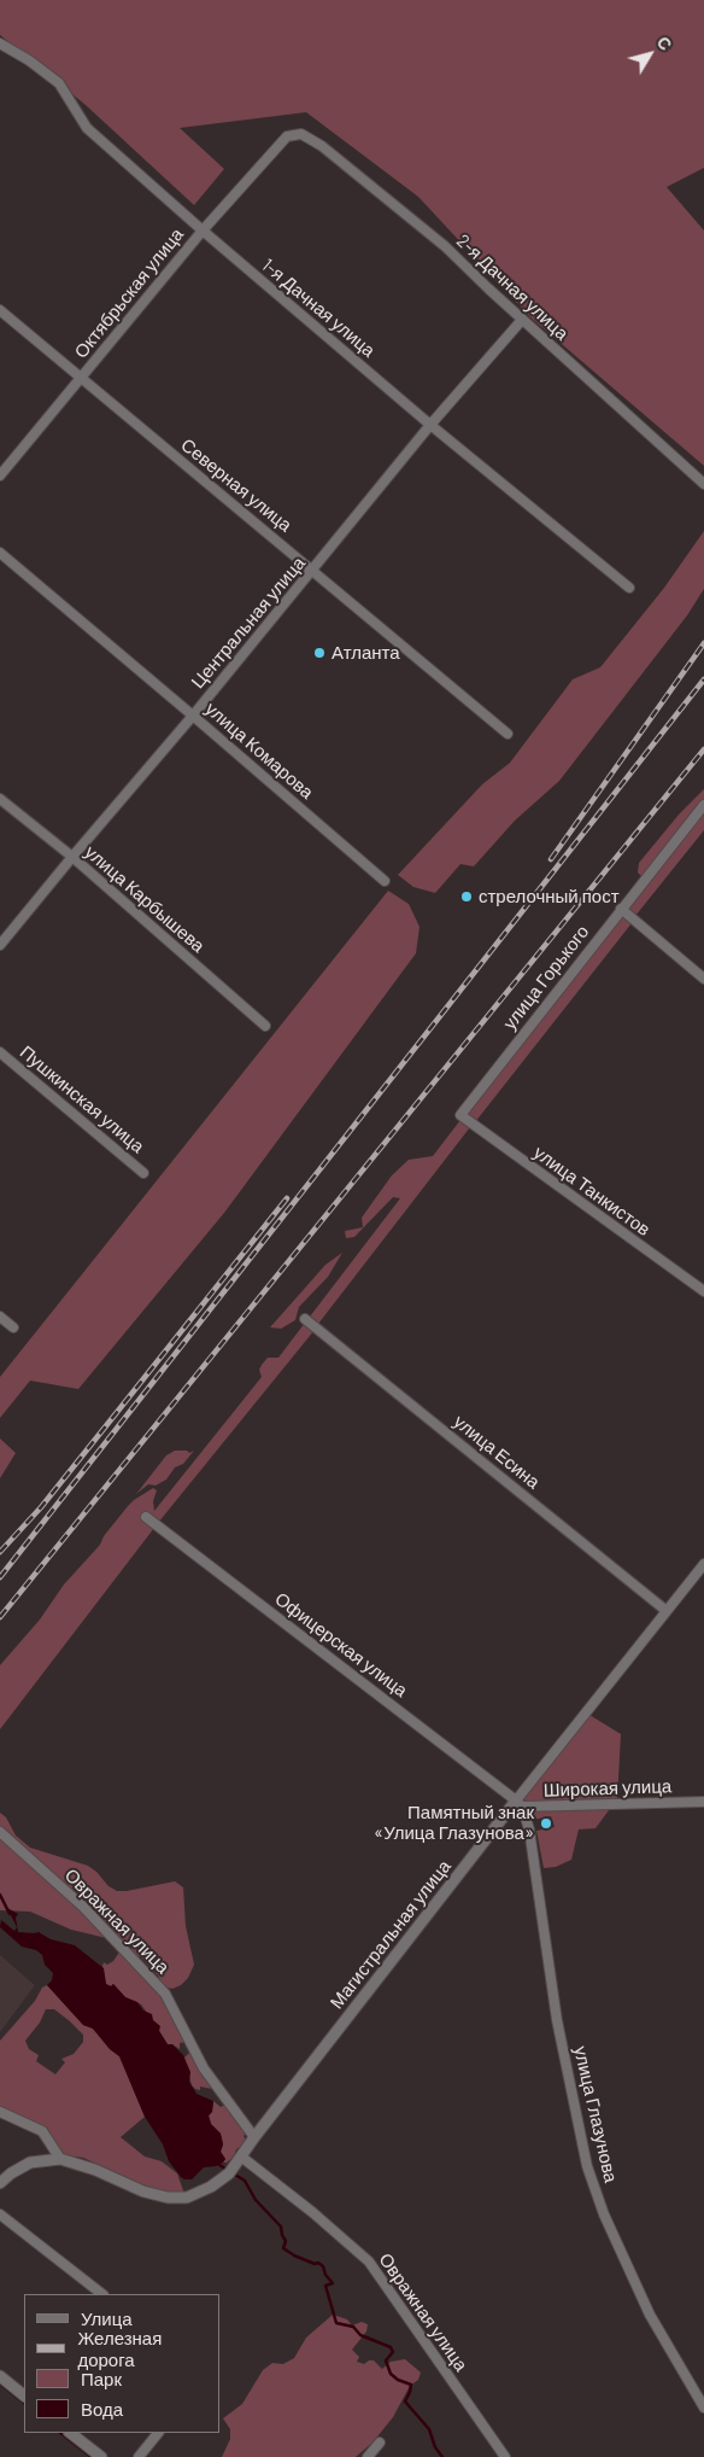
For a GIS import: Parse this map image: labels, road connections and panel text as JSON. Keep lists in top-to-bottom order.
{
  "streets": {
    "street": [
      "2-я Дачная улица",
      "Октябрьская улица",
      "1-я Дачная улица",
      "Северная улица",
      "Центральная улица",
      "улица Комарова",
      "улица Карбышева",
      "улица Горького",
      "Пушкинская улица",
      "улица Танкистов",
      "улица Есина",
      "Офицерская улица",
      "Широкая улица",
      "Овражная улица",
      "Магистральная улица",
      "улица Глазунова"
    ]
  },
  "crossings": [
    ["2-я Дачная улица", "Октябрьская улица"],
    ["2-я Дачная улица", "Центральная улица"],
    ["Октябрьская улица", "1-я Дачная улица"],
    ["Октябрьская улица", "Северная улица"],
    ["1-я Дачная улица", "Центральная улица"],
    ["Северная улица", "Центральная улица"],
    ["Центральная улица", "улица Комарова"],
    ["Центральная улица", "улица Карбышева"],
    ["улица Горького", "улица Танкистов"],
    ["улица Есина", "Магистральная улица"],
    ["Офицерская улица", "Широкая улица"],
    ["Офицерская улица", "Магистральная улица"],
    ["Офицерская улица", "улица Глазунова"],
    ["Широкая улица", "Магистральная улица"],
    ["Широкая улица", "улица Глазунова"],
    ["Овражная улица", "Магистральная улица"],
    ["Магистральная улица", "улица Глазунова"]
  ],
  "places": ["Атланта", "стрелочный пост", "Памятный знак «Улица Глазунова»"],
  "legend": [
    "Улица",
    "Железная дорога",
    "Парк",
    "Вода"
  ],
  "north": "top right"
}
